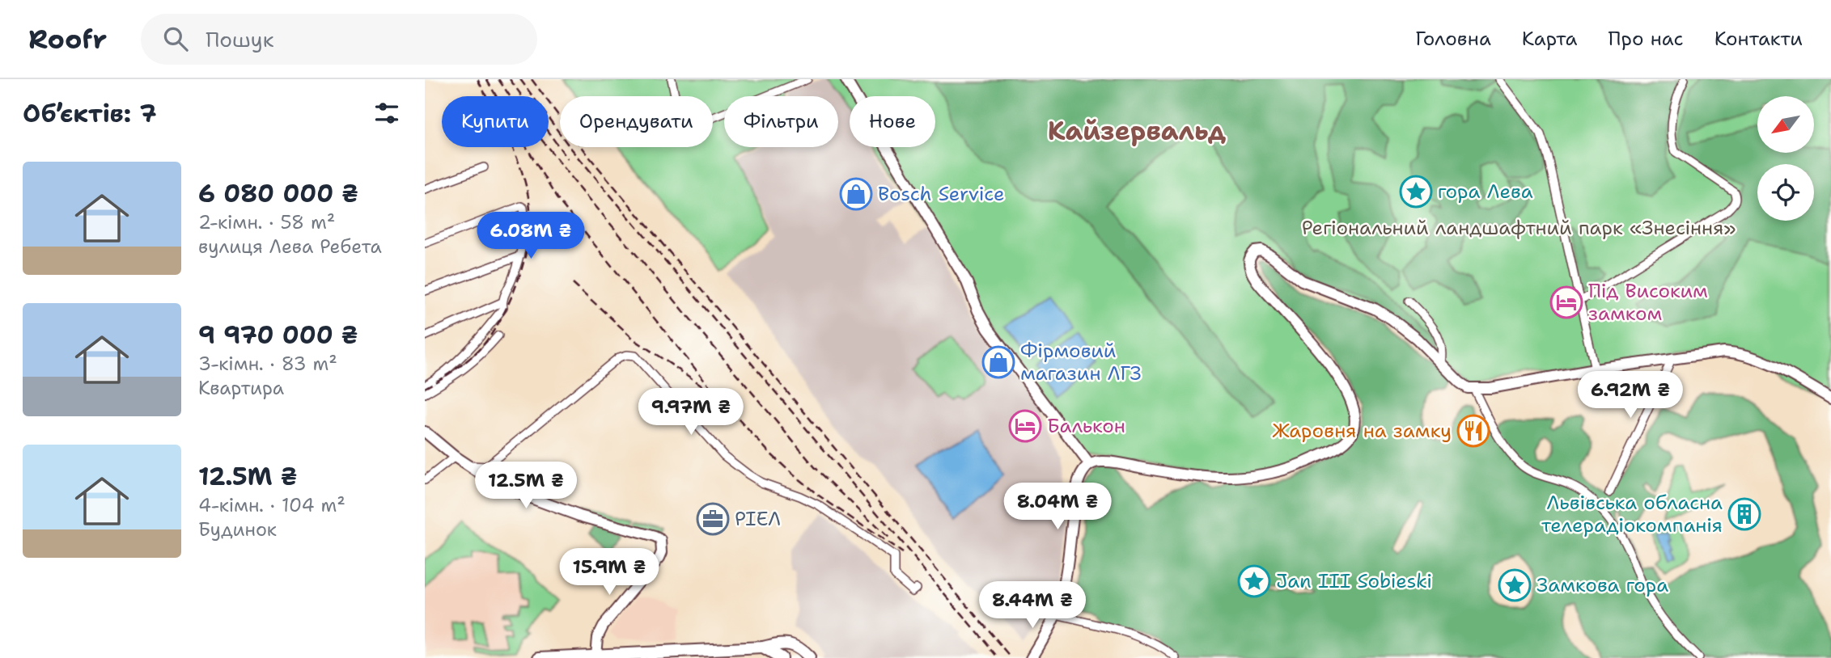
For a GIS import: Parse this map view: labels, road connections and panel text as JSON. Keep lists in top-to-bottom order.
{
  "districts": ["Кайзервальд"],
  "parks": ["Регіональний ландшафтний парк «Знесіння»"],
  "places": {
    "place": ["гора Лева", "Jan III Sobieski", "Замкова гора"],
    "shop": ["Bosch Service", "Фірмовий магазин ЛГЗ"],
    "hotel": ["Під Високим замком", "Балькон"],
    "restaurant": ["Жаровня на замку"],
    "building": ["Львівська обласна телерадіокомпанія"],
    "office": ["РІЕЛ"]
  },
  "north": "bottom left",
  "page": {
    "header": "Roofr",
    "search": "Пошук",
    "nav": [
      "Головна",
      "Карта",
      "Про нас",
      "Контакти"
    ],
    "heading": "Об’єктів: 7",
    "chip": [
      "Купити",
      "Орендувати",
      "Фільтри",
      "Нове"
    ],
    "list": [
      {
        "name": "6 080 000 ₴",
        "note": "2-кімн. · 58 m² · вулиця Лева Ребета"
      },
      {
        "name": "9 970 000 ₴",
        "note": "3-кімн. · 83 m² · Квартира"
      },
      {
        "name": "12.5M ₴",
        "note": "4-кімн. · 104 m² · Будинок"
      }
    ],
    "price": [
      "6.08M ₴",
      "6.92M ₴",
      "9.97M ₴",
      "12.5M ₴",
      "8.04M ₴",
      "15.9M ₴",
      "8.44M ₴"
    ]
  }
}
